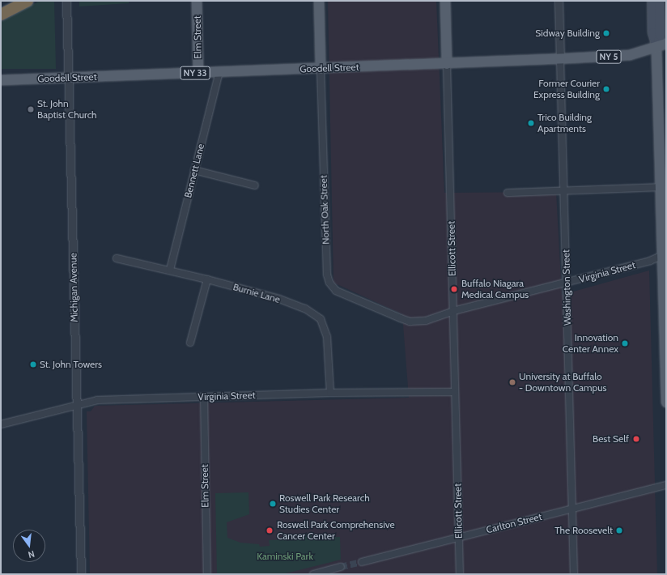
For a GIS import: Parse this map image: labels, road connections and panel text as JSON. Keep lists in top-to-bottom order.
{
  "streets": {
    "main road": [
      "Elm Street",
      "NY 5",
      "Goodell Street",
      "NY 33",
      "North Oak Street",
      "Ellicott Street"
    ],
    "street": [
      "Bennett Lane",
      "Virginia Street",
      "Michigan Avenue",
      "Washington Street",
      "Burnie Lane",
      "Carlton Street"
    ]
  },
  "crossings": [
    ["Elm Street", "Goodell Street"],
    ["Elm Street", "Virginia Street"],
    ["NY 5", "Goodell Street"],
    ["Goodell Street", "Bennett Lane"],
    ["Goodell Street", "North Oak Street"],
    ["Goodell Street", "Ellicott Street"],
    ["Goodell Street", "Michigan Avenue"],
    ["Goodell Street", "Washington Street"],
    ["Bennett Lane", "Burnie Lane"],
    ["North Oak Street", "Ellicott Street"],
    ["North Oak Street", "Virginia Street"],
    ["Ellicott Street", "Virginia Street"],
    ["Ellicott Street", "Carlton Street"],
    ["Virginia Street", "Michigan Avenue"],
    ["Virginia Street", "Washington Street"],
    ["Virginia Street", "Burnie Lane"],
    ["Washington Street", "Carlton Street"]
  ],
  "parks": ["Kaminski Park"],
  "places": [
    "Sidway Building",
    "Former Courier Express Building",
    "St. John Baptist Church",
    "Trico Building Apartments",
    "Buffalo Niagara Medical Campus",
    "Innovation Center Annex",
    "St. John Towers",
    "University at Buffalo - Downtown Campus",
    "Best Self",
    "Roswell Park Research Studies Center",
    "Roswell Park Comprehensive Cancer Center",
    "The Roosevelt"
  ],
  "north": "bottom"
}
